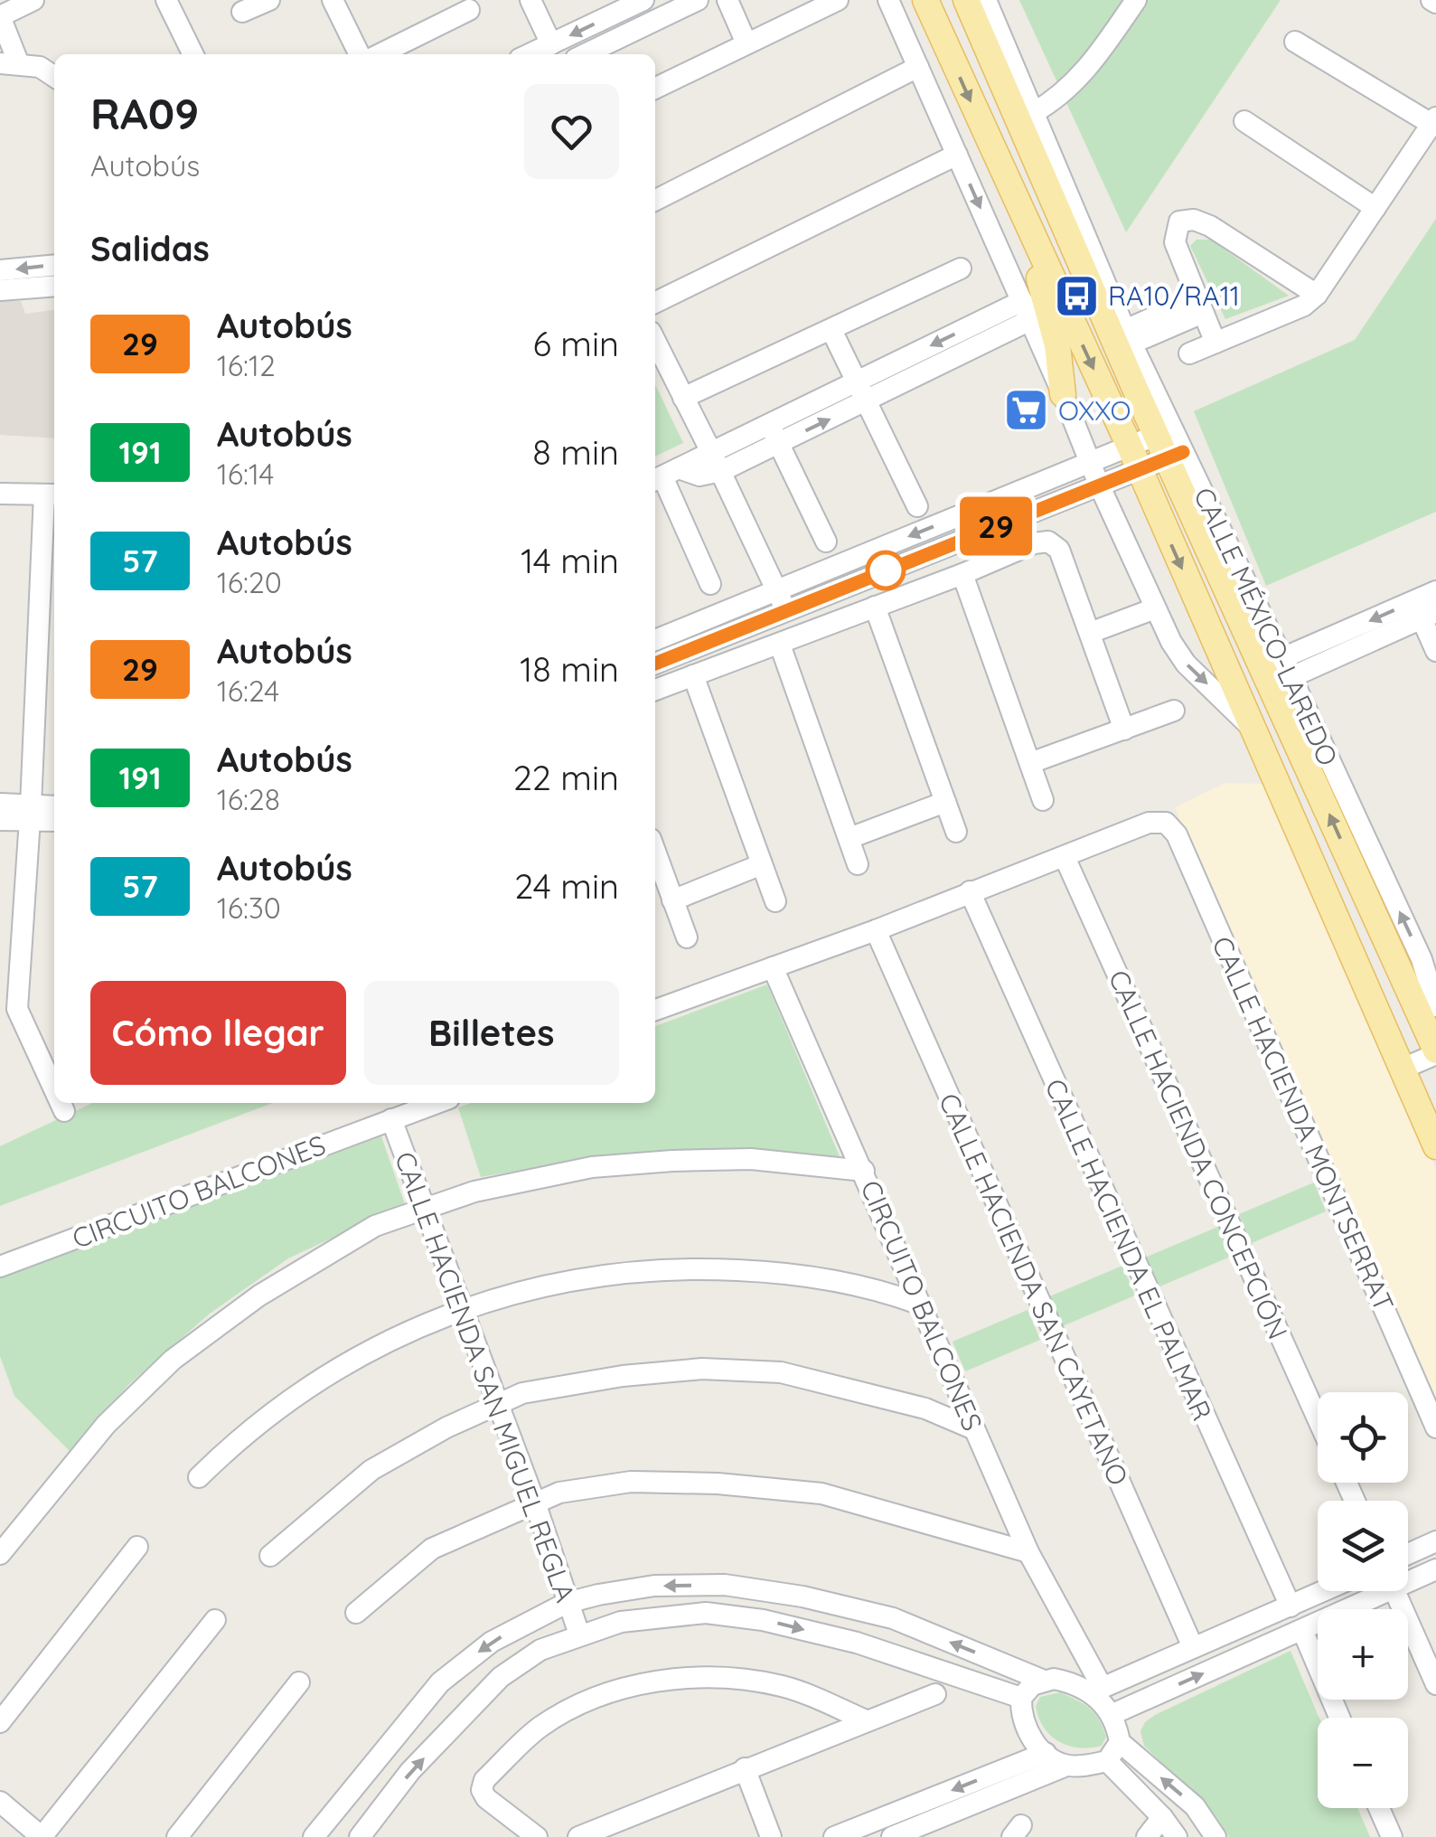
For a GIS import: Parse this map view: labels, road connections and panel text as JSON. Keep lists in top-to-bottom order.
{
  "streets": {
    "street": [
      "CALLE MÉXICO-LAREDO",
      "CALLE HACIENDA MONTSERRAT",
      "CALLE HACIENDA CONCEPCIÓN",
      "CIRCUITO BALCONES",
      "CALLE HACIENDA EL PALMAR",
      "CALLE HACIENDA SAN CAYETANO",
      "CALLE HACIENDA SAN MIGUEL REGLA"
    ]
  },
  "crossings": [
    ["CALLE HACIENDA MONTSERRAT", "CALLE HACIENDA CONCEPCIÓN"],
    ["CIRCUITO BALCONES", "CALLE HACIENDA SAN MIGUEL REGLA"]
  ],
  "one_way": ["CALLE MÉXICO-LAREDO"],
  "places": {
    "bus stop": ["RA10/RA11"],
    "supermarket": ["OXXO"]
  },
  "lines": ["bus line 29"],
  "page": {
    "on_map": "29",
    "heading": [
      ["RA09", "Autobús"],
      "Salidas"
    ],
    "list": [
      {
        "mark": "29",
        "name": "Autobús",
        "note": "16:12",
        "value": "6 min"
      },
      {
        "mark": "191",
        "name": "Autobús",
        "note": "16:14",
        "value": "8 min"
      },
      {
        "mark": "57",
        "name": "Autobús",
        "note": "16:20",
        "value": "14 min"
      },
      {
        "mark": "29",
        "name": "Autobús",
        "note": "16:24",
        "value": "18 min"
      },
      {
        "mark": "191",
        "name": "Autobús",
        "note": "16:28",
        "value": "22 min"
      },
      {
        "mark": "57",
        "name": "Autobús",
        "note": "16:30",
        "value": "24 min"
      }
    ],
    "buttons": ["Cómo llegar", "Billetes"],
    "map_buttons": ["+", "−"]
  }
}
